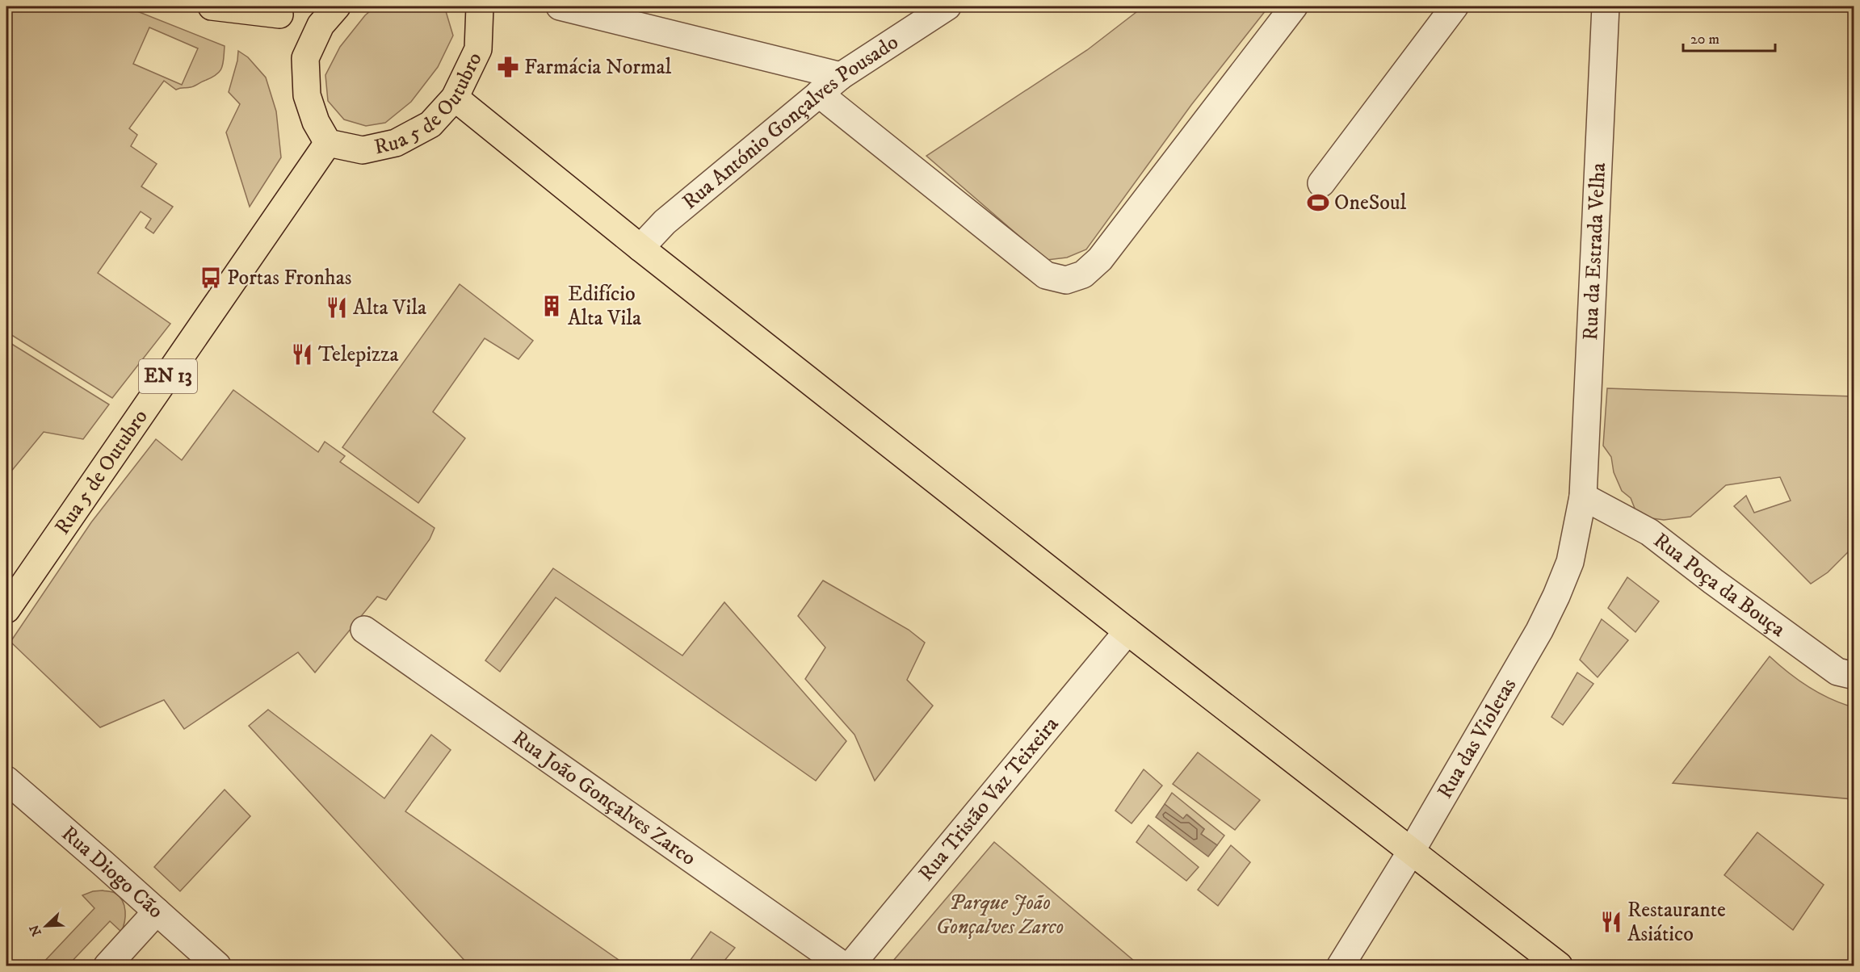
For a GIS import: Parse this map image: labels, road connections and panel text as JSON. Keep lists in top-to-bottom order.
{
  "streets": {
    "main road": ["Rua 5 de Outubro", "EN 13"],
    "street": [
      "Rua António Gonçalves Pousado",
      "Rua da Estrada Velha",
      "Rua Poça da Bouça",
      "Rua das Violetas",
      "Rua João Gonçalves Zarco",
      "Rua Tristão Vaz Teixeira",
      "Rua Diogo Cão"
    ]
  },
  "crossings": [
    ["Rua da Estrada Velha", "Rua Poça da Bouça"],
    ["Rua da Estrada Velha", "Rua das Violetas"],
    ["Rua Poça da Bouça", "Rua das Violetas"]
  ],
  "parks": ["Parque João Gonçalves Zarco"],
  "places": {
    "pharmacy": ["Farmácia Normal"],
    "sports": ["OneSoul"],
    "bus stop": ["Portas Fronhas"],
    "building": ["Edifício Alta Vila"],
    "restaurant": ["Alta Vila", "Telepizza", "Restaurante Asiático"]
  },
  "scale_bar": "20 m",
  "north": "bottom left"
}
